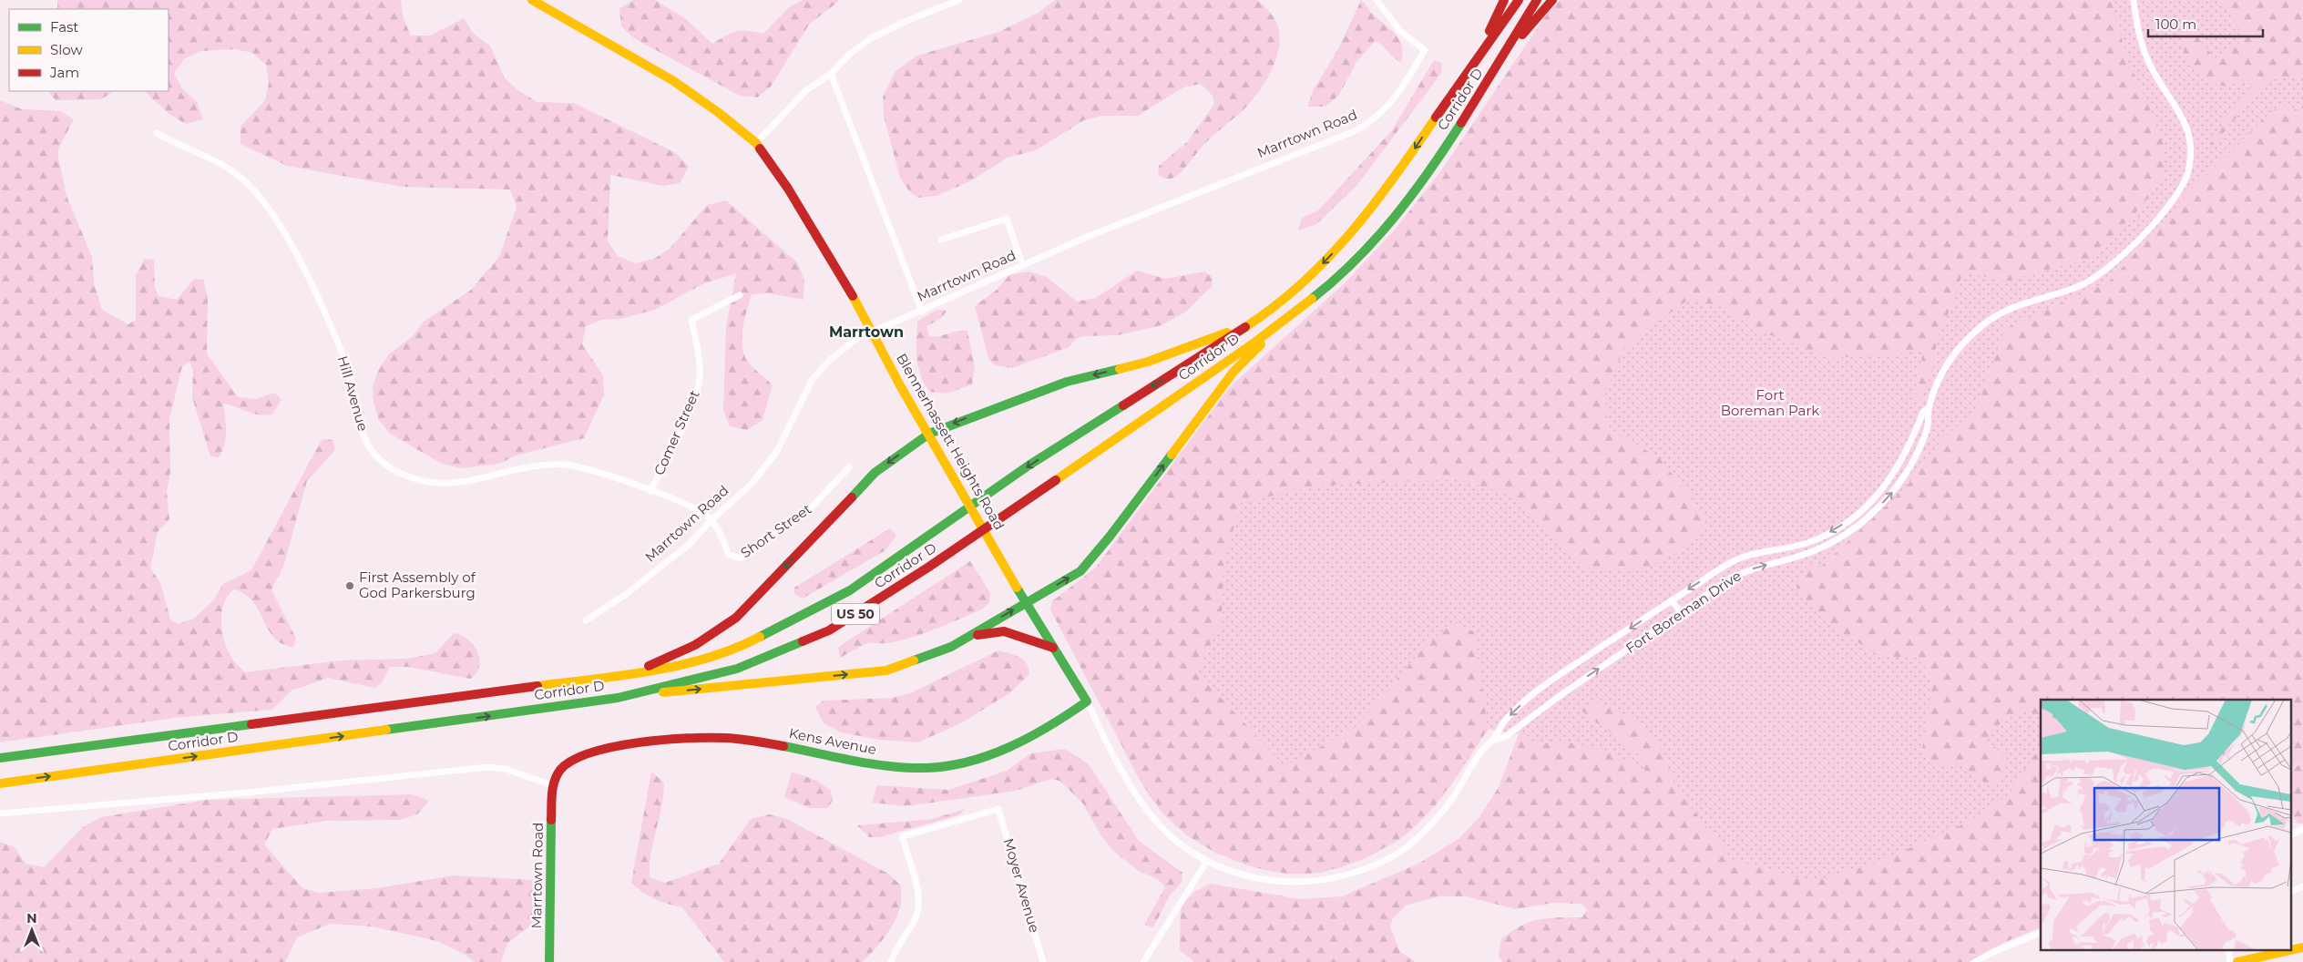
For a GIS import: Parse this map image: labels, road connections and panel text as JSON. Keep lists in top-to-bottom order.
{
  "streets": {
    "main road": [
      "Corridor D",
      "Marrtown Road",
      "Blennerhassett Heights Road",
      "US 50",
      "Kens Avenue"
    ],
    "street": [
      "Hill Avenue",
      "Comer Street",
      "Short Street",
      "Fort Boreman Drive",
      "Moyer Avenue"
    ]
  },
  "crossings": [
    ["Marrtown Road", "Hill Avenue"],
    ["Marrtown Road", "Short Street"],
    ["Marrtown Road", "Kens Avenue"],
    ["Hill Avenue", "Comer Street"],
    ["Hill Avenue", "Short Street"],
    ["Blennerhassett Heights Road", "Fort Boreman Drive"],
    ["Blennerhassett Heights Road", "Kens Avenue"],
    ["Fort Boreman Drive", "Kens Avenue"]
  ],
  "districts": ["Marrtown"],
  "parks": ["Fort Boreman Park"],
  "places": ["First Assembly of God Parkersburg"],
  "legend": ["Fast", "Slow", "Jam"],
  "scale_bar": "100 m",
  "north": "top"
}
